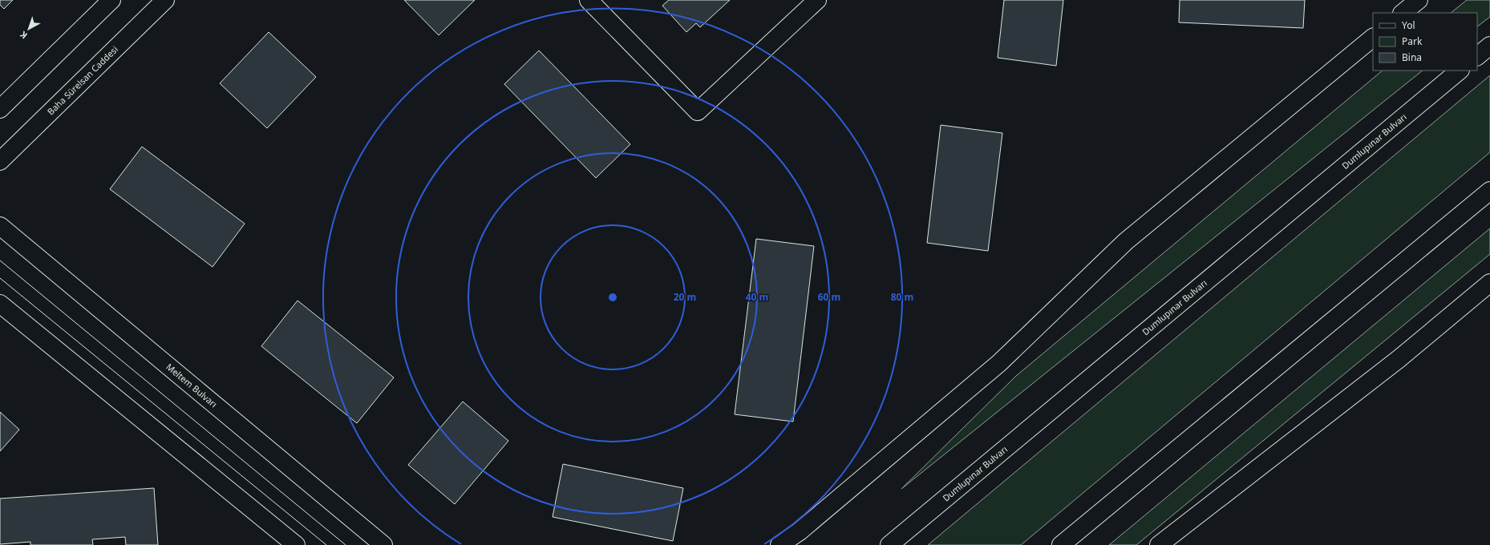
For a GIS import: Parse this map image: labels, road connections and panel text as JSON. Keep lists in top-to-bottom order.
{
  "streets": {
    "main road": ["Baha Sürelsan Caddesi", "Dumlupınar Bulvarı", "Meltem Bulvarı"]
  },
  "legend": ["Yol", "Park", "Bina"],
  "north": "bottom left",
  "rings": [
    "20 m",
    "40 m",
    "60 m",
    "80 m"
  ]
}
